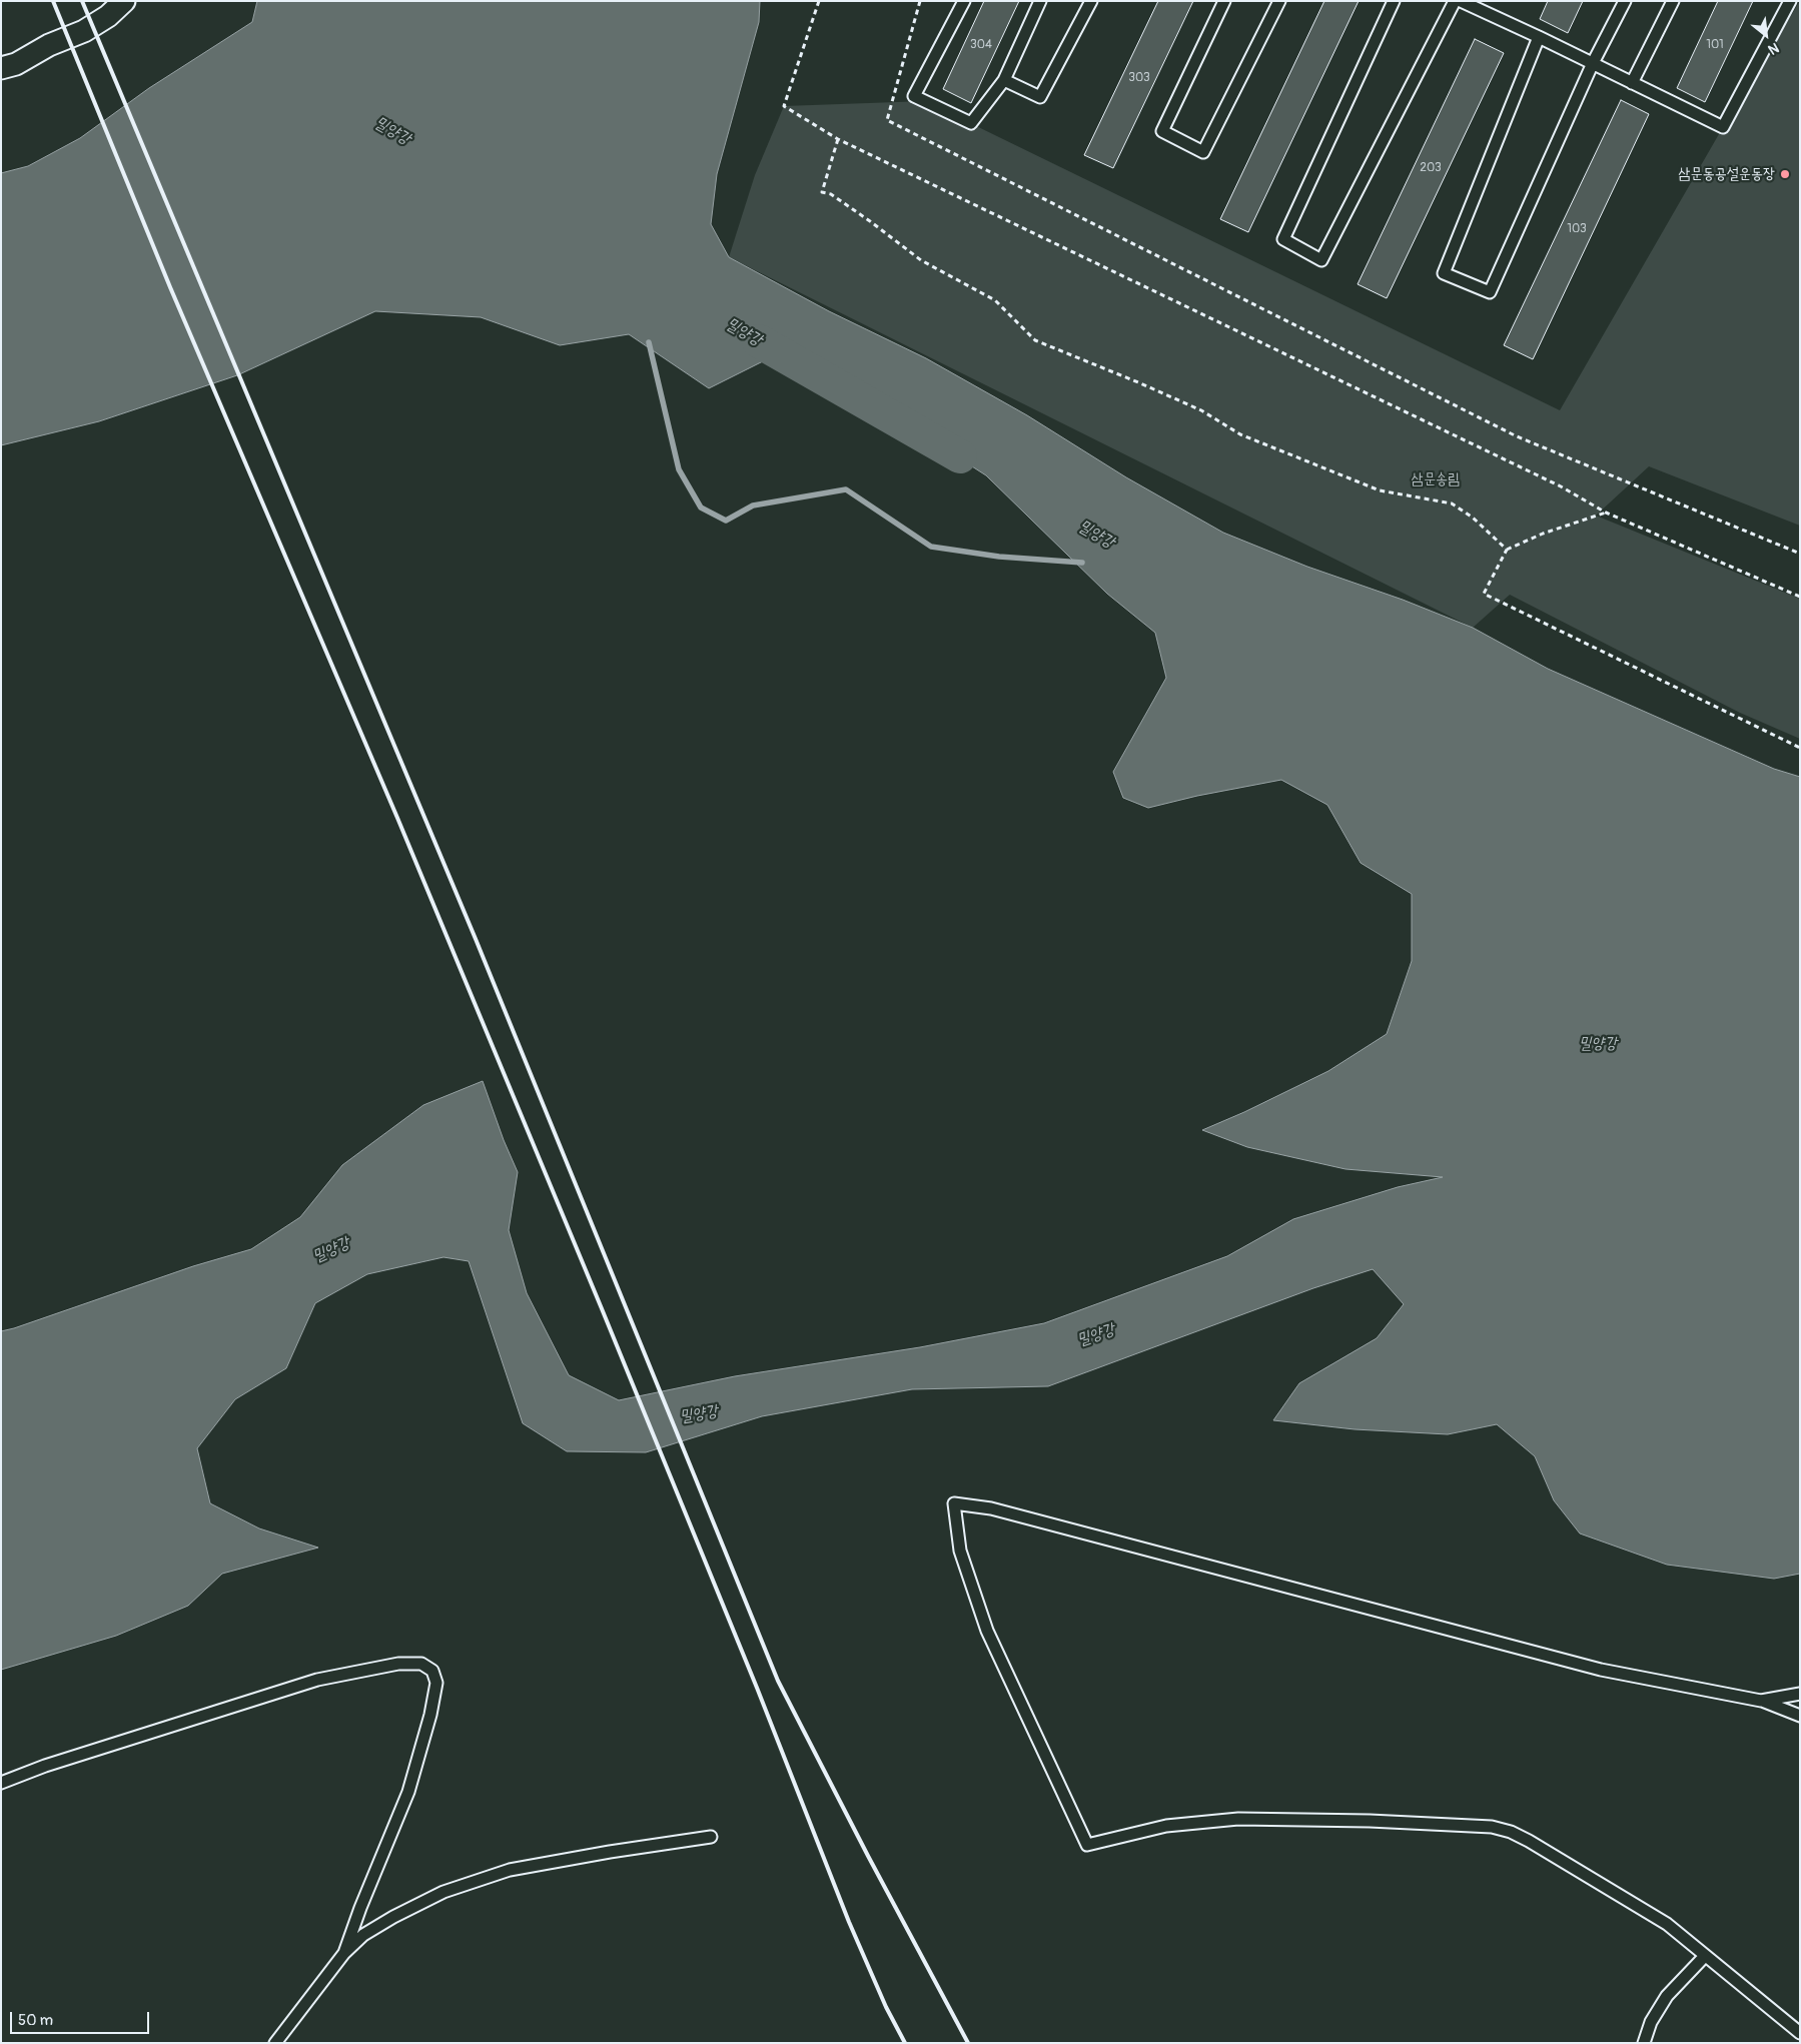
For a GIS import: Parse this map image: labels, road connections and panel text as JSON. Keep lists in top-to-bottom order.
{
  "water": ["밀양강"],
  "parks": ["삼문송림"],
  "places": ["삼문동공설운동장"],
  "house_numbers": [
    "304",
    "101",
    "303",
    "203",
    "103"
  ],
  "scale_bar": "50 m",
  "north": "bottom right"
}
